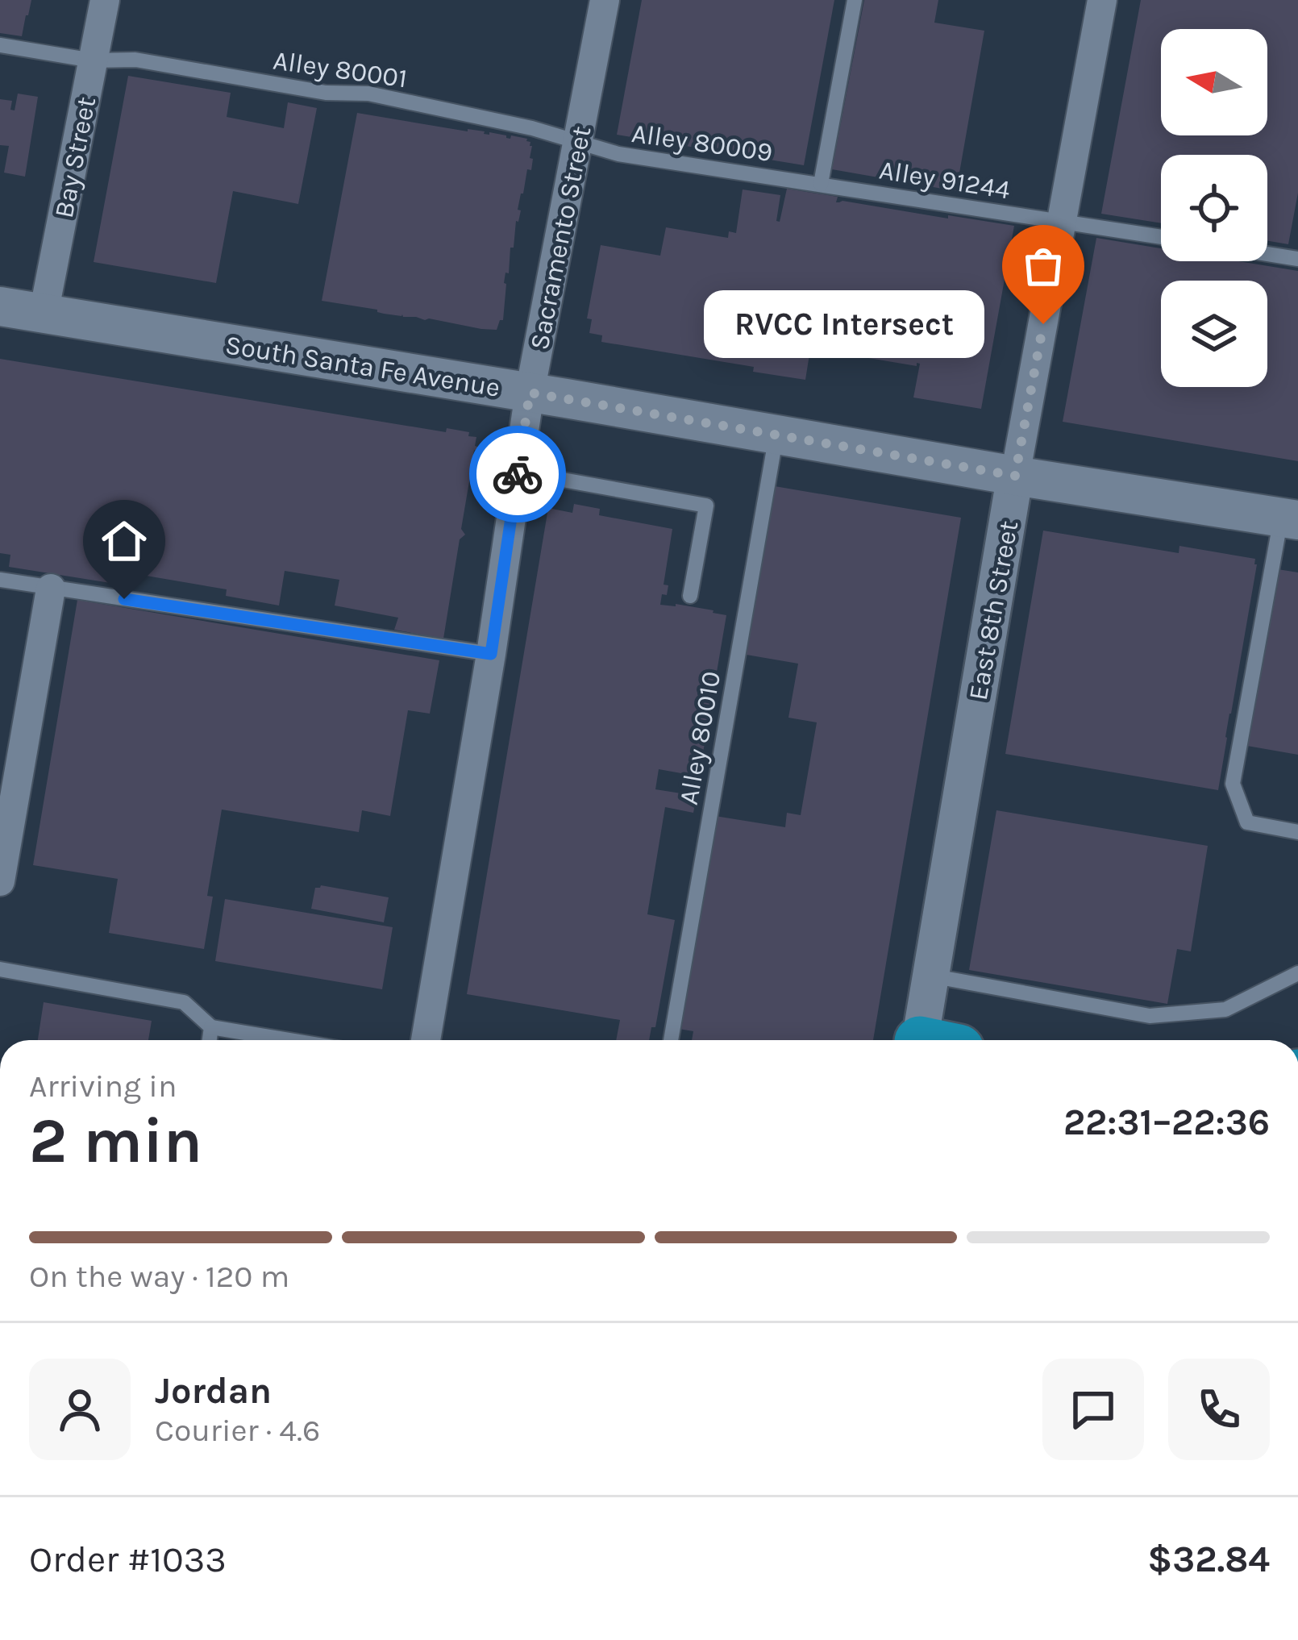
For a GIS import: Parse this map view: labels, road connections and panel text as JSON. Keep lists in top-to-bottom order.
{
  "streets": {
    "main road": ["South Santa Fe Avenue"],
    "street": ["Bay Street", "Sacramento Street", "East 8th Street"],
    "lane": [
      "Alley 80001",
      "Alley 80009",
      "Alley 91244",
      "Alley 80010"
    ]
  },
  "crossings": [
    ["Alley 80001", "Alley 80009"],
    ["Alley 80001", "Bay Street"],
    ["Alley 80001", "Sacramento Street"],
    ["Alley 80009", "Alley 91244"],
    ["Alley 80009", "Sacramento Street"],
    ["Bay Street", "South Santa Fe Avenue"],
    ["Alley 91244", "East 8th Street"],
    ["Sacramento Street", "South Santa Fe Avenue"],
    ["South Santa Fe Avenue", "East 8th Street"],
    ["South Santa Fe Avenue", "Alley 80010"]
  ],
  "places": ["RVCC Intersect"],
  "north": "left",
  "page": {
    "bubble": "RVCC Intersect",
    "heading": ["2 min", "Arriving in", "22:31–22:36"],
    "panel": [
      "Jordan",
      "Courier · 4.6",
      "Order #1033",
      "$32.84"
    ],
    "bar": "On the way · 120 m"
  }
}
